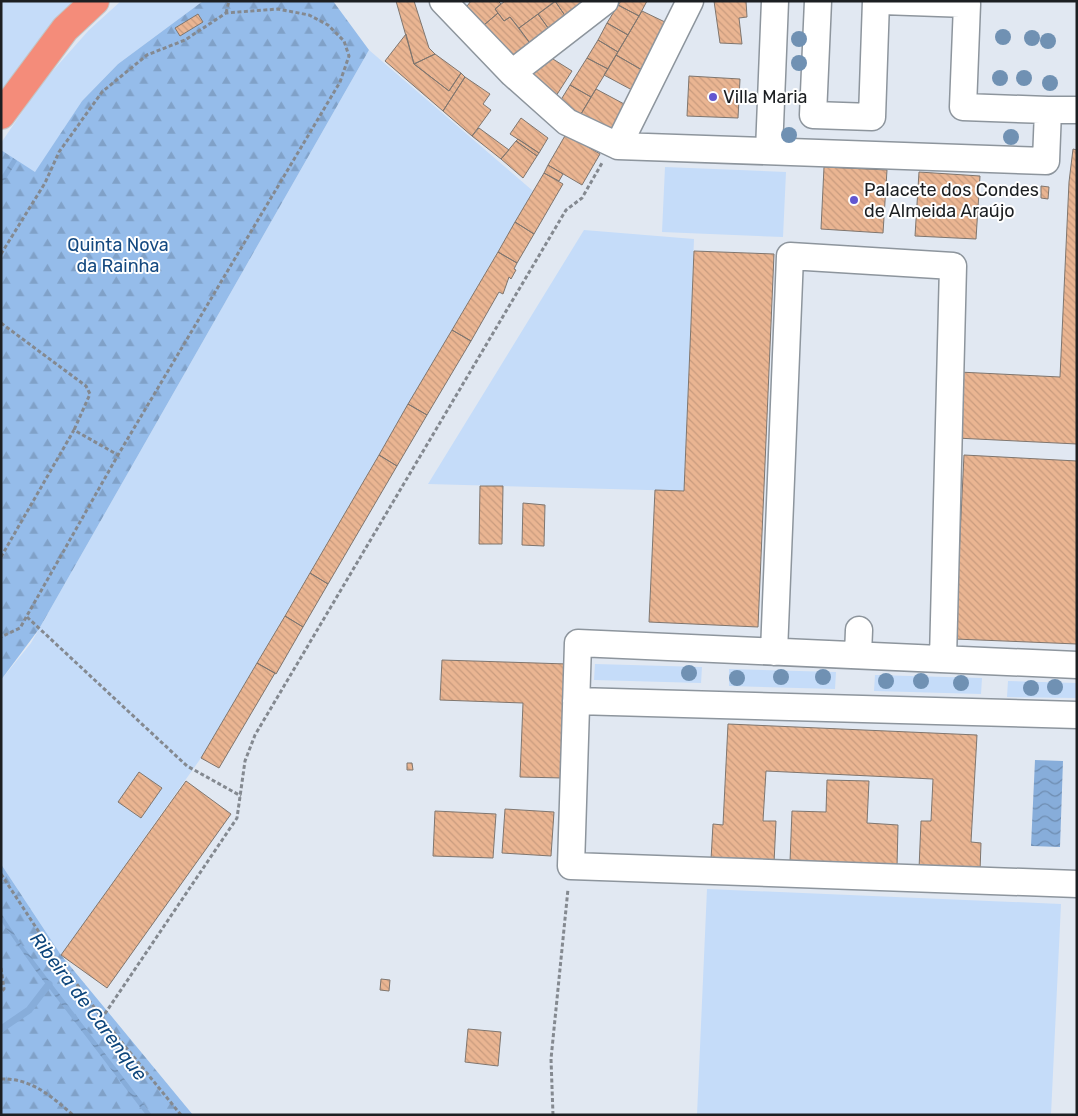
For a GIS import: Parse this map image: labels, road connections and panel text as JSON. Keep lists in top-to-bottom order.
{
  "water": ["Ribeira de Carenque"],
  "parks": ["Quinta Nova da Rainha"],
  "places": ["Villa Maria", "Palacete dos Condes de Almeida Araújo"]
}
